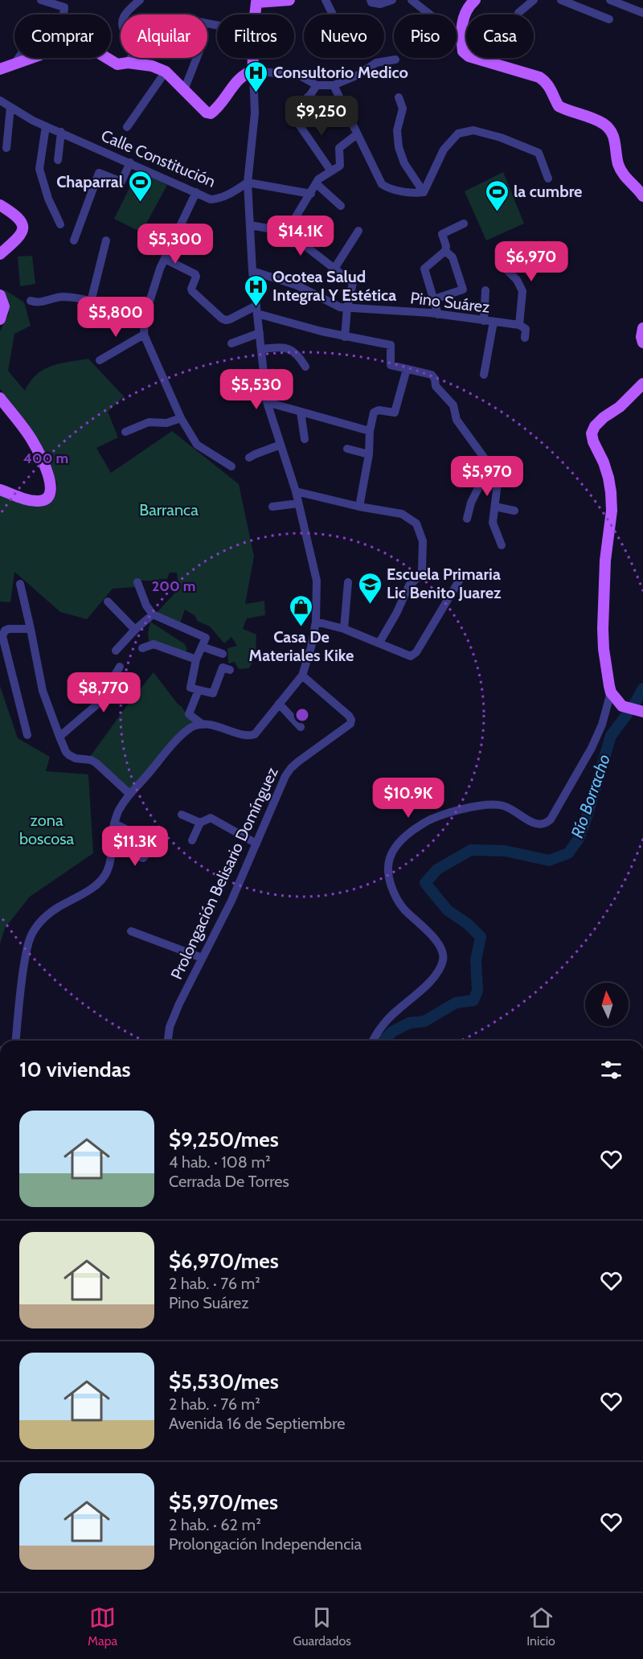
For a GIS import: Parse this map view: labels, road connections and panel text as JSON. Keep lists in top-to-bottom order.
{
  "streets": {
    "street": ["Calle Constitución", "Pino Suárez", "Prolongación Belisario Domínguez"]
  },
  "water": ["Río Borracho"],
  "parks": ["Barranca", "zona boscosa"],
  "places": {
    "hospital": ["Consultorio Medico", "Ocotea Salud Integral Y Estética"],
    "sports": ["Chaparral", "la cumbre"],
    "school or university": ["Escuela Primaria Lic Benito Juarez"],
    "shop": ["Casa De Materiales Kike"]
  },
  "north": "top",
  "page": {
    "chip": [
      "Comprar",
      "Alquilar",
      "Filtros",
      "Nuevo",
      "Piso",
      "Casa"
    ],
    "price": [
      "$9,250",
      "$14.1K",
      "$5,300",
      "$6,970",
      "$5,800",
      "$5,530",
      "$5,970",
      "$8,770",
      "$10.9K",
      "$11.3K"
    ],
    "heading": "10 viviendas",
    "list": [
      {
        "name": "$9,250/mes",
        "note": "4 hab. · 108 m² · Cerrada De Torres"
      },
      {
        "name": "$6,970/mes",
        "note": "2 hab. · 76 m² · Pino Suárez"
      },
      {
        "name": "$5,530/mes",
        "note": "2 hab. · 76 m² · Avenida 16 de Septiembre"
      },
      {
        "name": "$5,970/mes",
        "note": "2 hab. · 62 m² · Prolongación Independencia"
      }
    ],
    "tabs": ["Mapa", "Guardados", "Inicio"]
  },
  "rings": ["400 m", "200 m"]
}
